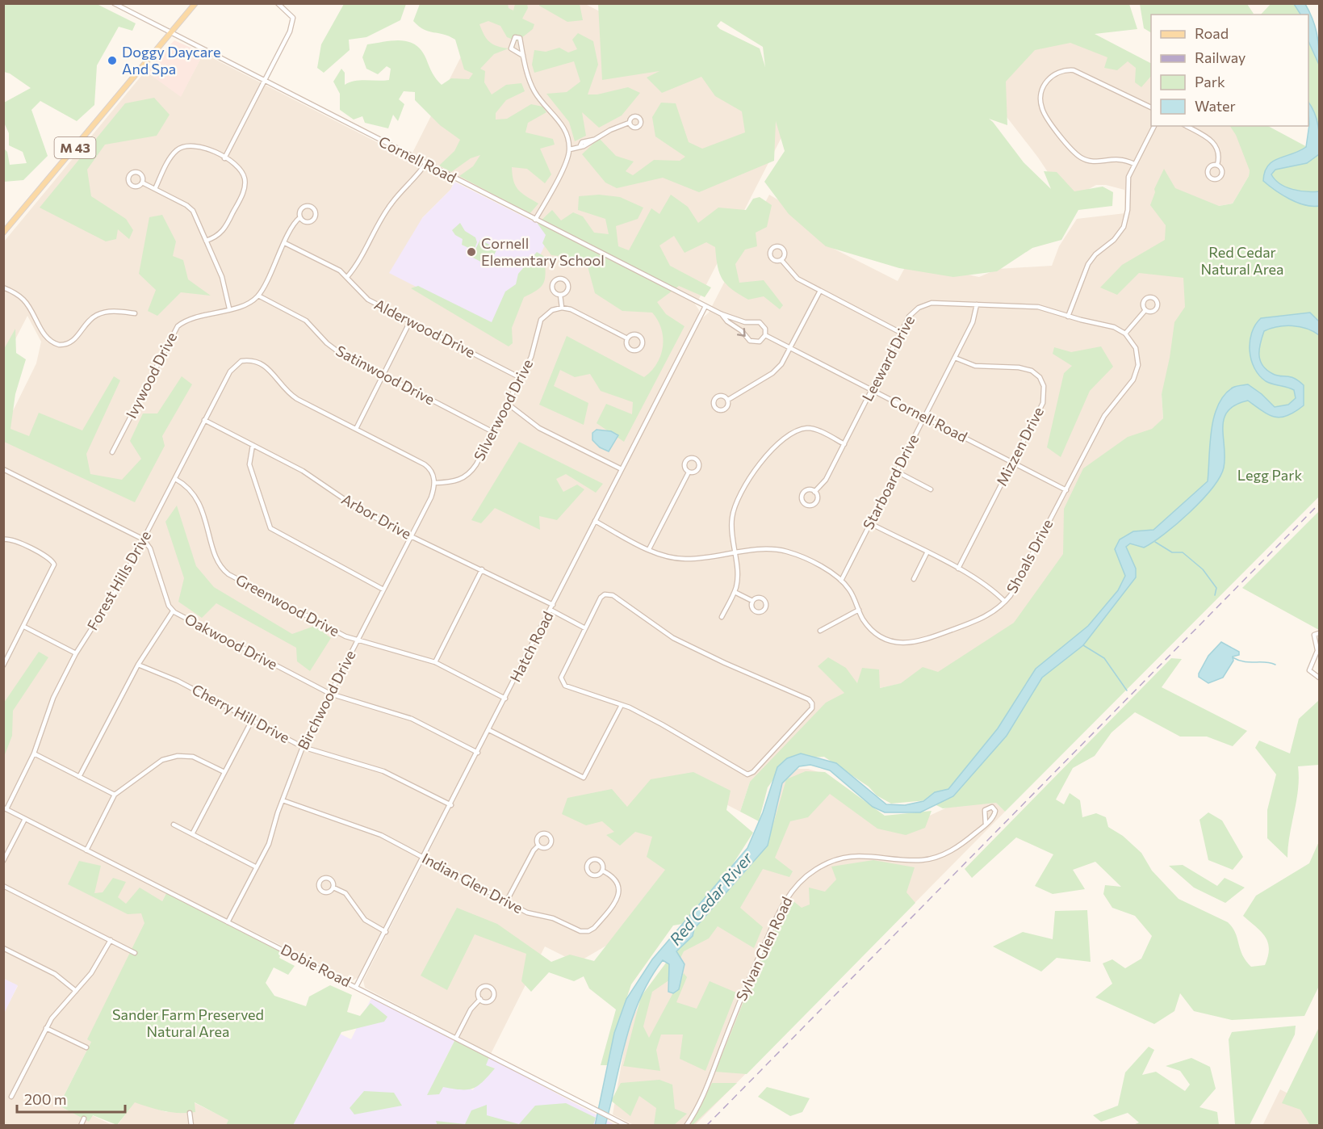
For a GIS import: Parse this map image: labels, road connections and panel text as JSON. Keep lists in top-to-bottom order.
{
  "streets": {
    "main road": ["M 43"],
    "street": [
      "Cornell Road",
      "Alderwood Drive",
      "Leeward Drive",
      "Ivywood Drive",
      "Satinwood Drive",
      "Silverwood Drive",
      "Mizzen Drive",
      "Starboard Drive",
      "Arbor Drive",
      "Shoals Drive",
      "Forest Hills Drive",
      "Greenwood Drive",
      "Oakwood Drive",
      "Hatch Road",
      "Birchwood Drive",
      "Cherry Hill Drive",
      "Indian Glen Drive",
      "Sylvan Glen Road",
      "Dobie Road"
    ]
  },
  "crossings": [
    ["M 43", "Cornell Road"],
    ["Cornell Road", "Leeward Drive"],
    ["Cornell Road", "Mizzen Drive"],
    ["Cornell Road", "Starboard Drive"],
    ["Cornell Road", "Shoals Drive"],
    ["Cornell Road", "Hatch Road"],
    ["Alderwood Drive", "Silverwood Drive"],
    ["Leeward Drive", "Starboard Drive"],
    ["Ivywood Drive", "Satinwood Drive"],
    ["Satinwood Drive", "Silverwood Drive"],
    ["Silverwood Drive", "Birchwood Drive"],
    ["Mizzen Drive", "Starboard Drive"],
    ["Starboard Drive", "Shoals Drive"],
    ["Arbor Drive", "Forest Hills Drive"],
    ["Arbor Drive", "Hatch Road"],
    ["Arbor Drive", "Birchwood Drive"],
    ["Shoals Drive", "Hatch Road"],
    ["Forest Hills Drive", "Greenwood Drive"],
    ["Forest Hills Drive", "Oakwood Drive"],
    ["Forest Hills Drive", "Dobie Road"],
    ["Greenwood Drive", "Hatch Road"],
    ["Greenwood Drive", "Birchwood Drive"],
    ["Oakwood Drive", "Hatch Road"],
    ["Oakwood Drive", "Birchwood Drive"],
    ["Hatch Road", "Cherry Hill Drive"],
    ["Hatch Road", "Indian Glen Drive"],
    ["Hatch Road", "Dobie Road"],
    ["Birchwood Drive", "Cherry Hill Drive"],
    ["Birchwood Drive", "Indian Glen Drive"],
    ["Birchwood Drive", "Dobie Road"]
  ],
  "water": ["Red Cedar River"],
  "parks": ["Red Cedar Natural Area", "Legg Park", "Sander Farm Preserved Natural Area"],
  "places": ["Doggy Daycare And Spa", "Cornell Elementary School"],
  "legend": [
    "Road",
    "Railway",
    "Park",
    "Water"
  ],
  "scale_bar": "200 m"
}
